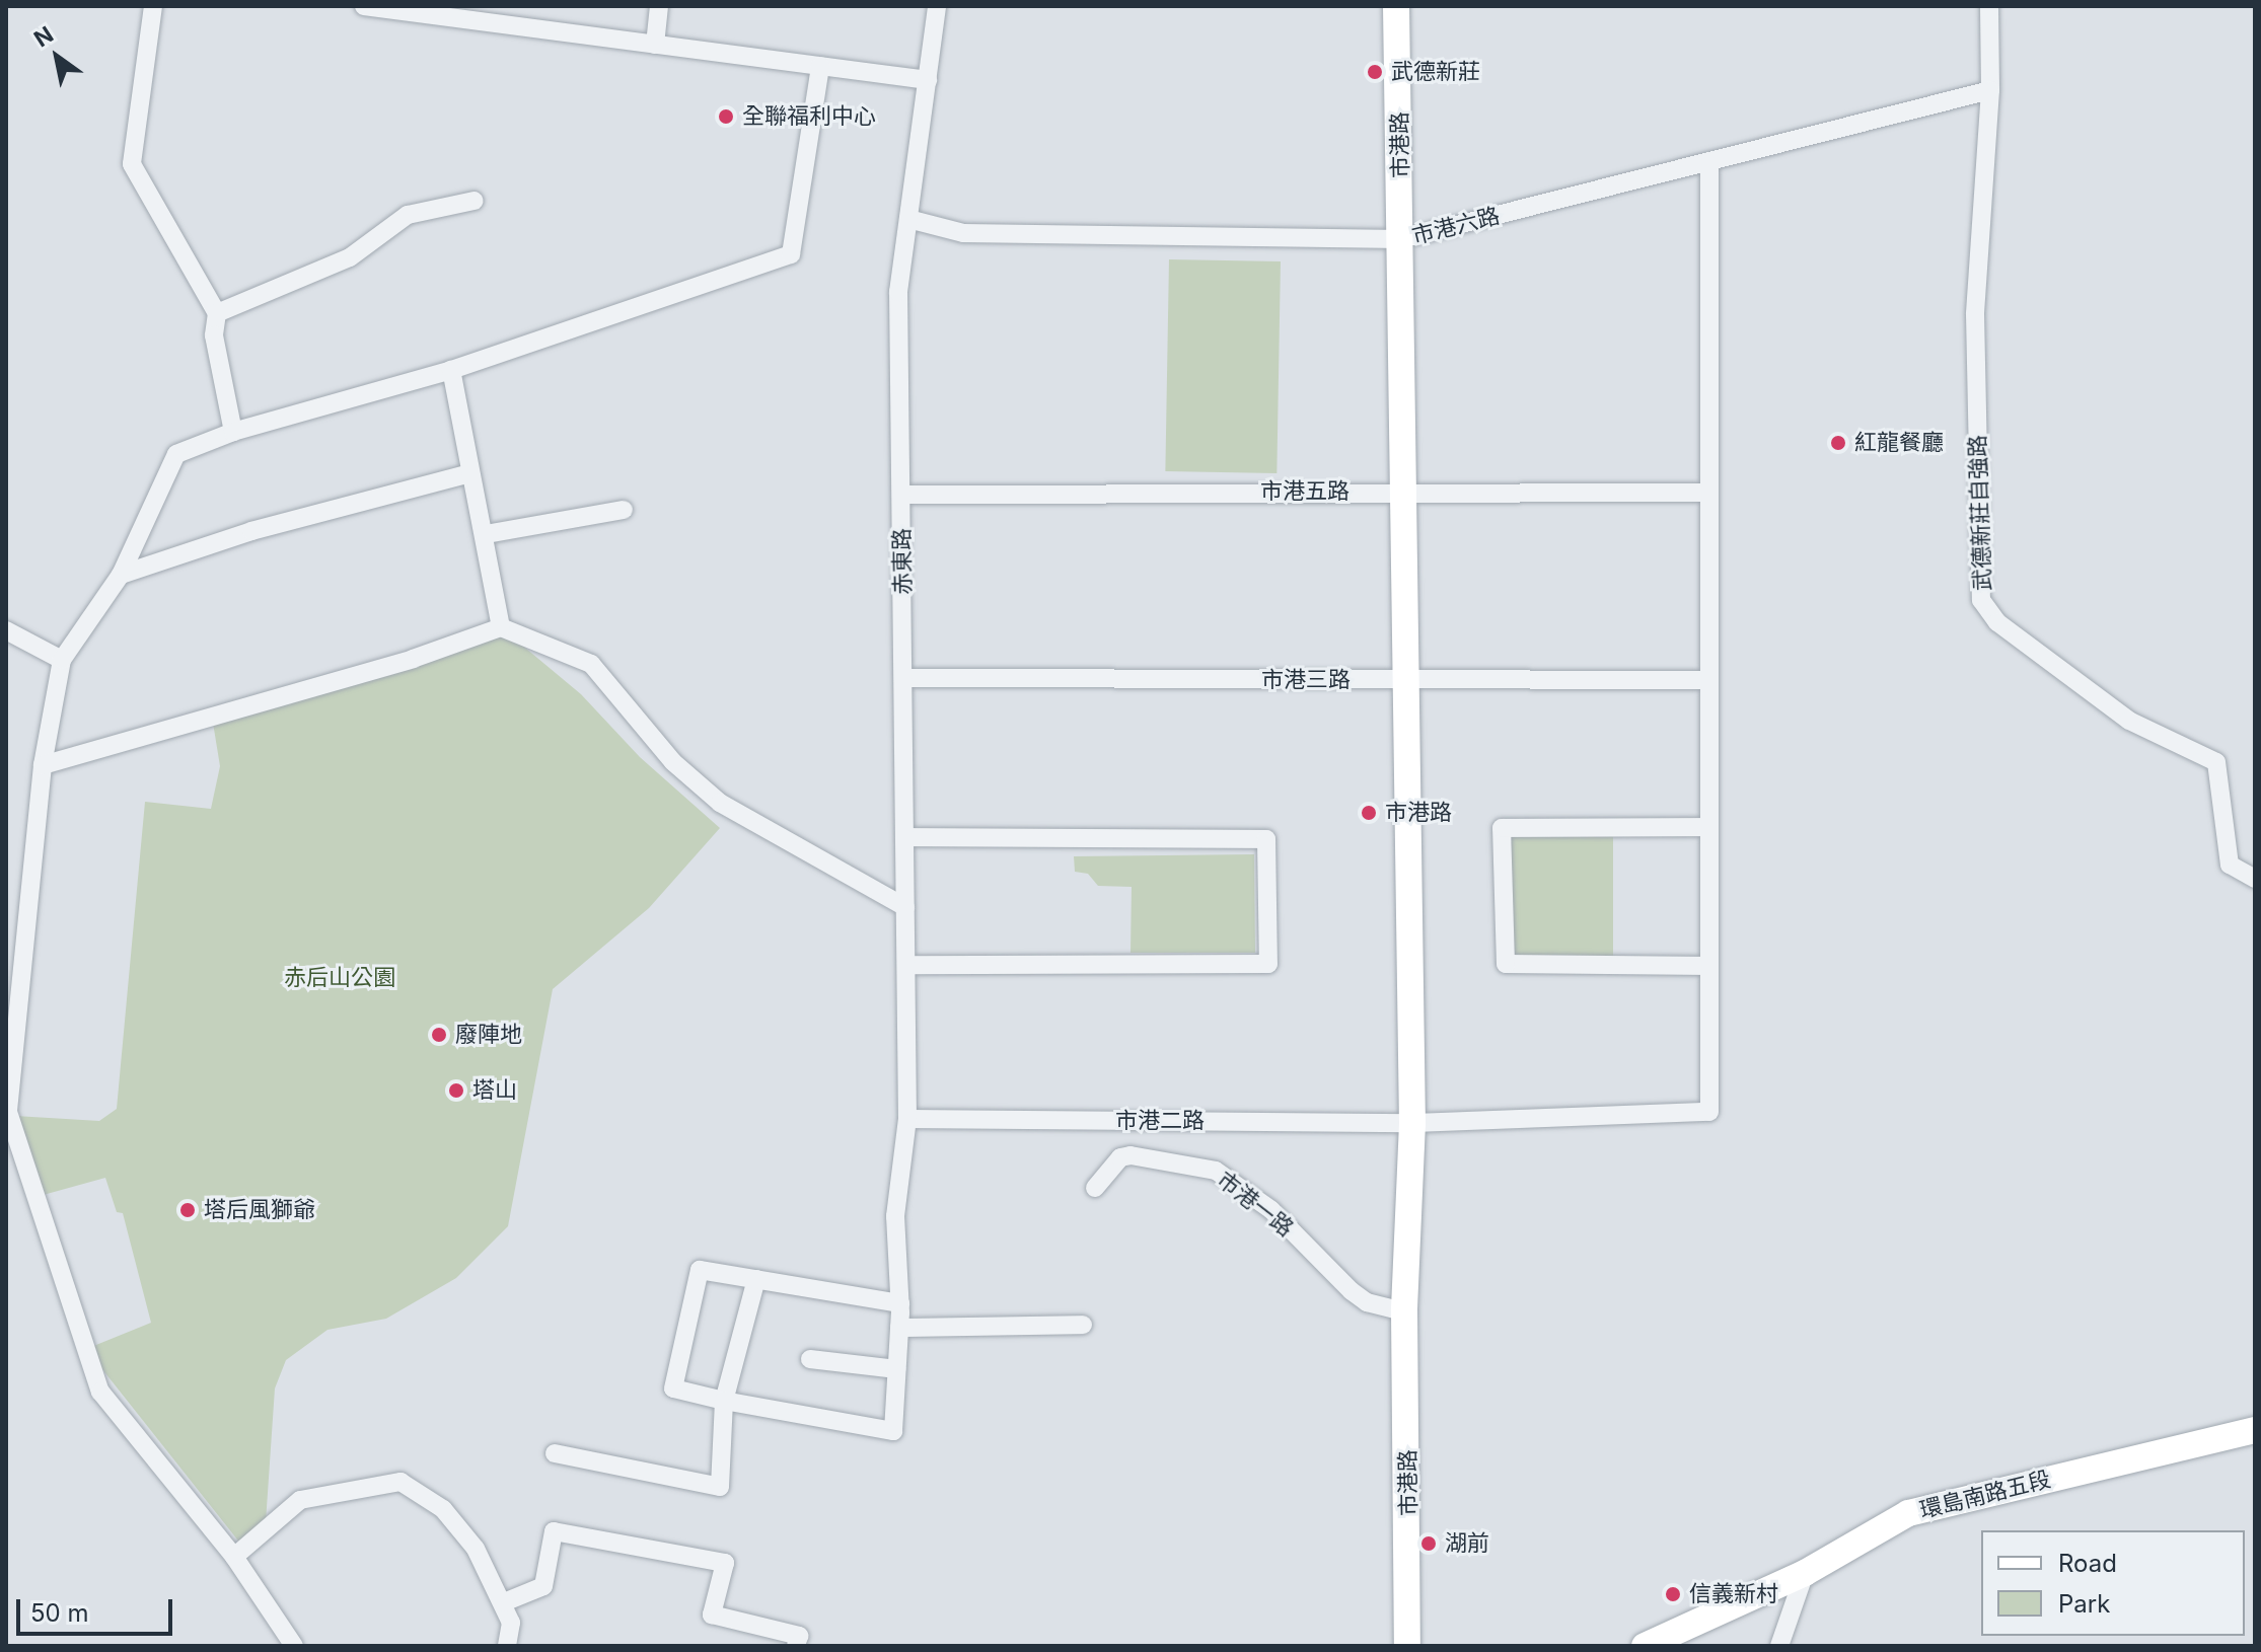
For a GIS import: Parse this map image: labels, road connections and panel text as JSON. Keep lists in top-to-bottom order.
{
  "streets": {
    "street": [
      "市港路",
      "市港六路",
      "市港五路",
      "武德新莊自強路",
      "赤東路",
      "市港三路",
      "市港二路",
      "市港一路",
      "環島南路五段"
    ]
  },
  "crossings": [
    ["市港路", "市港六路"],
    ["市港路", "市港五路"],
    ["市港路", "市港三路"],
    ["市港路", "市港二路"],
    ["市港路", "市港一路"],
    ["市港六路", "武德新莊自強路"],
    ["市港六路", "赤東路"],
    ["市港五路", "赤東路"],
    ["赤東路", "市港三路"],
    ["赤東路", "市港二路"]
  ],
  "parks": ["赤后山公園"],
  "places": [
    "武德新莊",
    "全聯福利中心",
    "紅龍餐廳",
    "市港路",
    "廢陣地",
    "塔山",
    "塔后風獅爺",
    "湖前",
    "信義新村"
  ],
  "legend": ["Road", "Park"],
  "scale_bar": "50 m",
  "north": "top left"
}
